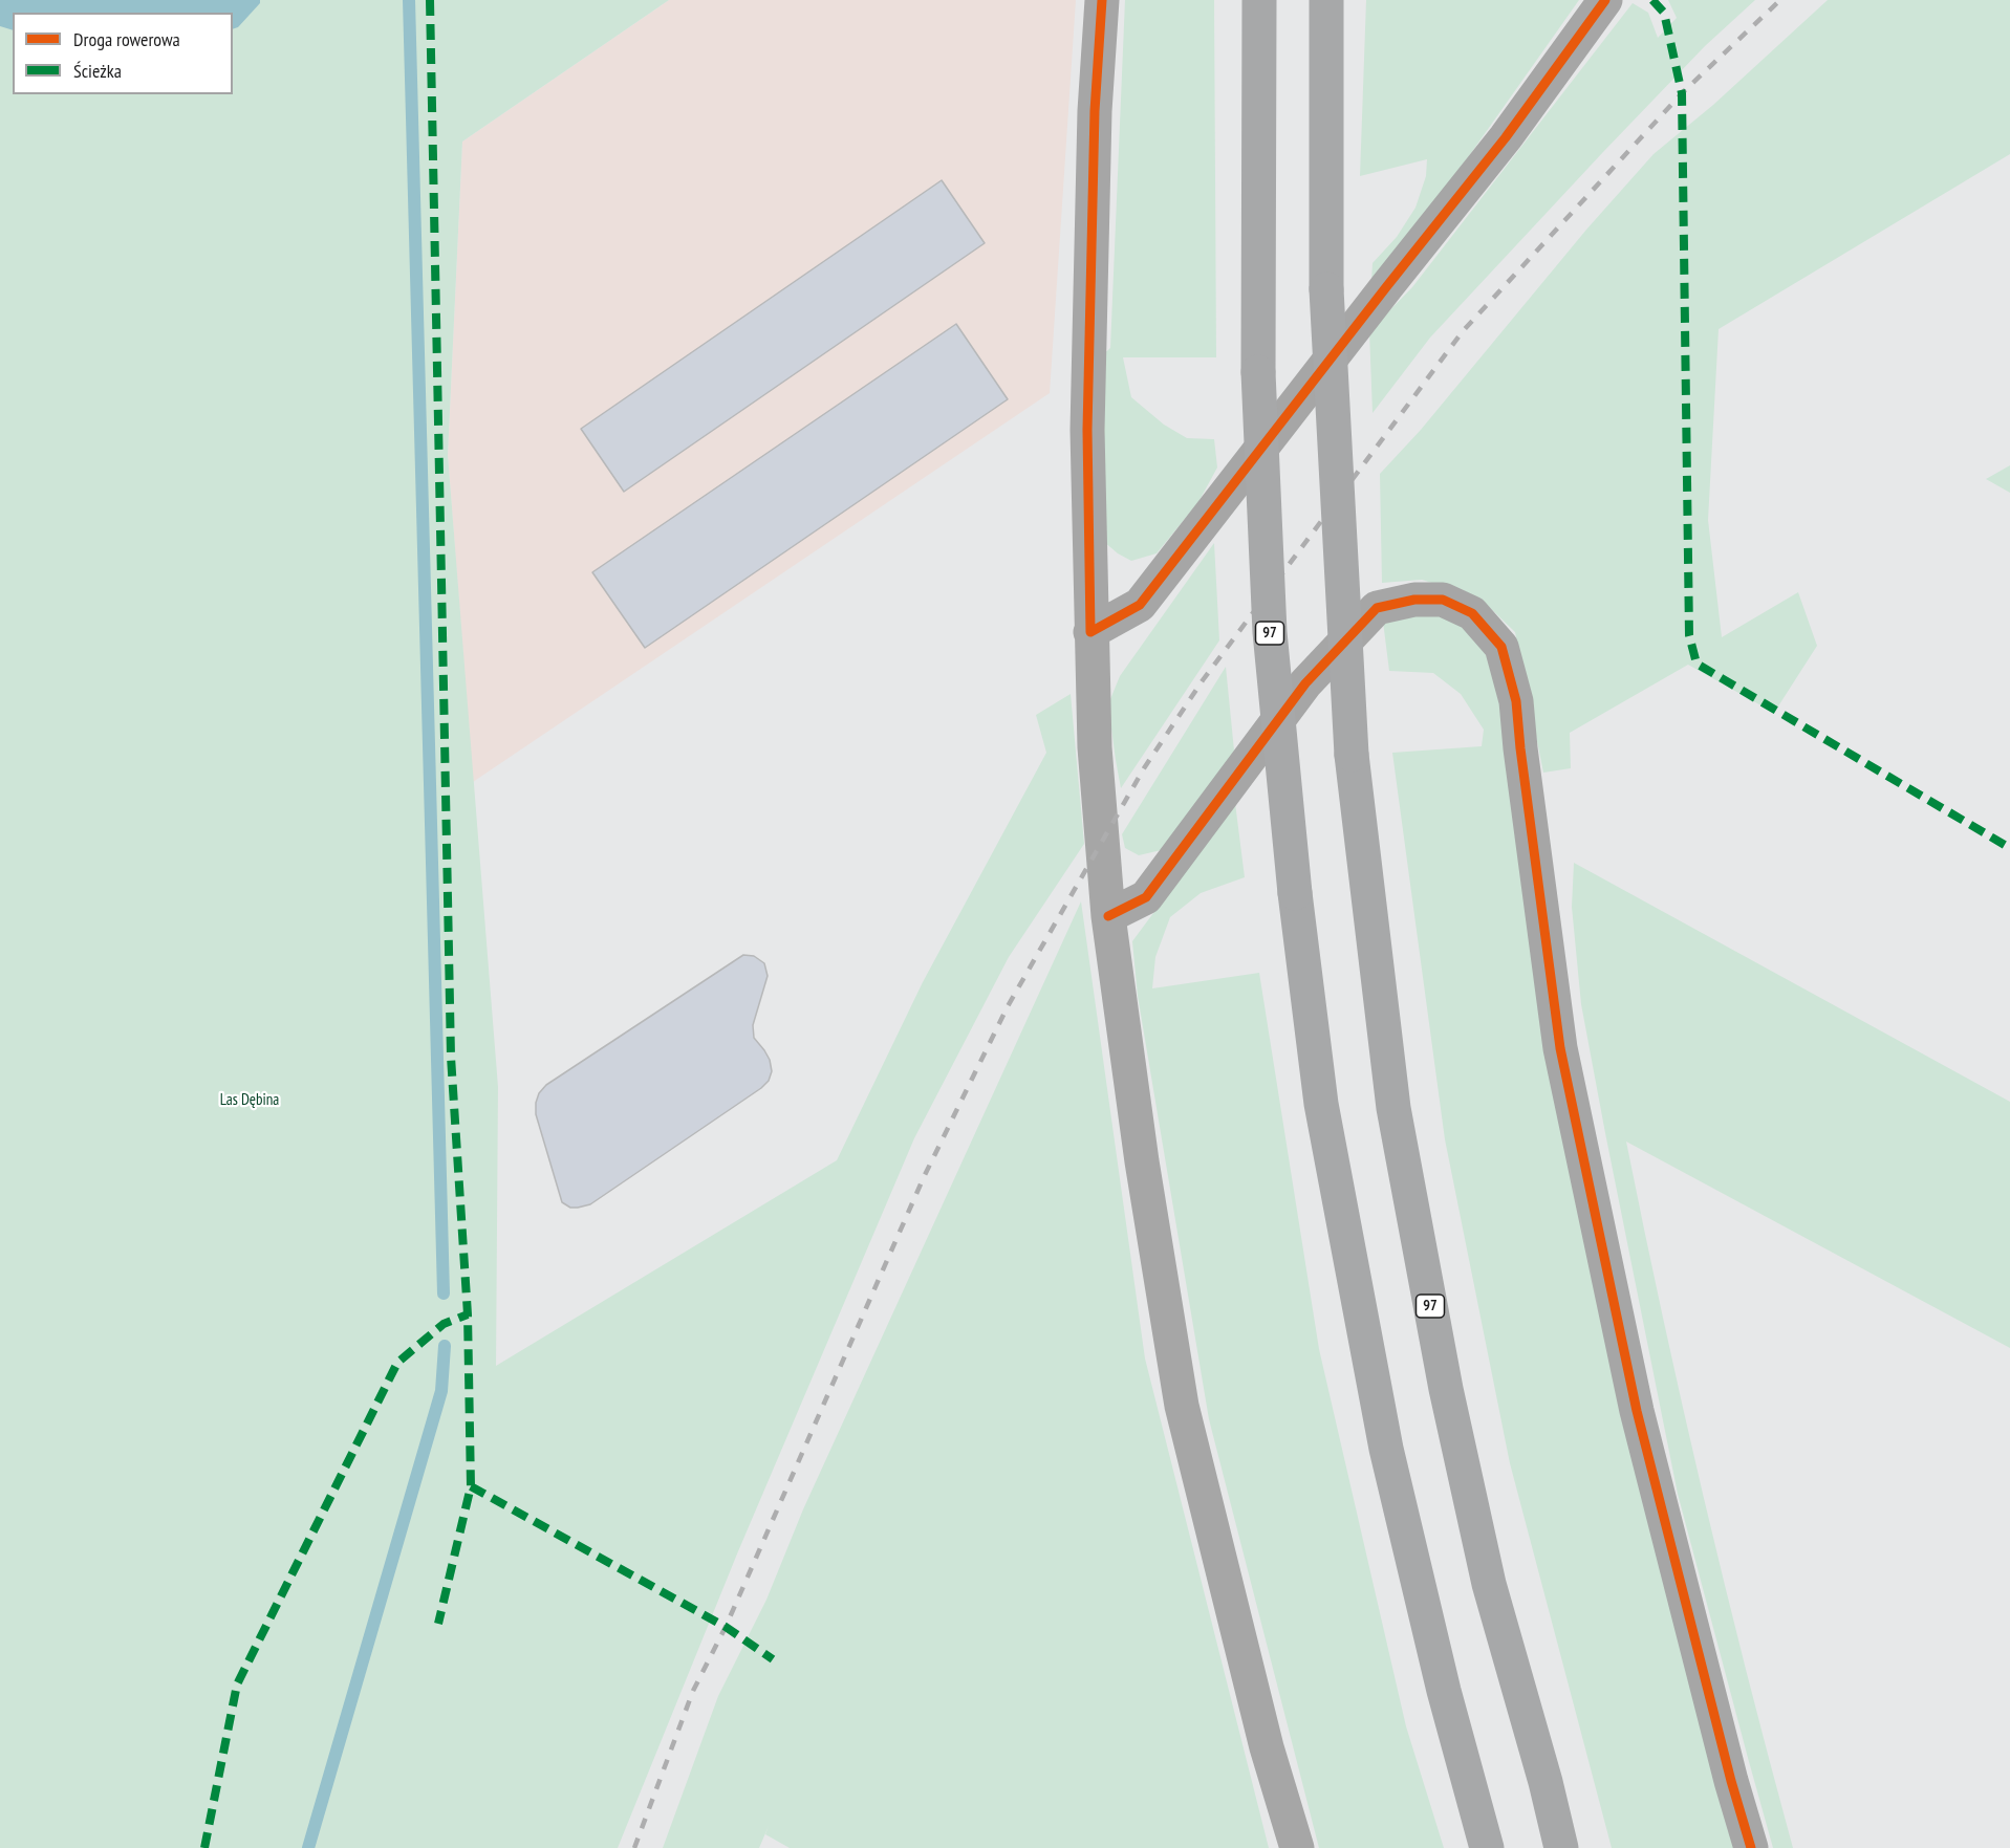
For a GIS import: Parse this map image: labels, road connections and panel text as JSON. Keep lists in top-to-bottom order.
{
  "streets": {
    "main road": ["97"]
  },
  "parks": ["Las Dębina"],
  "legend": ["Droga rowerowa", "Ścieżka"]
}
